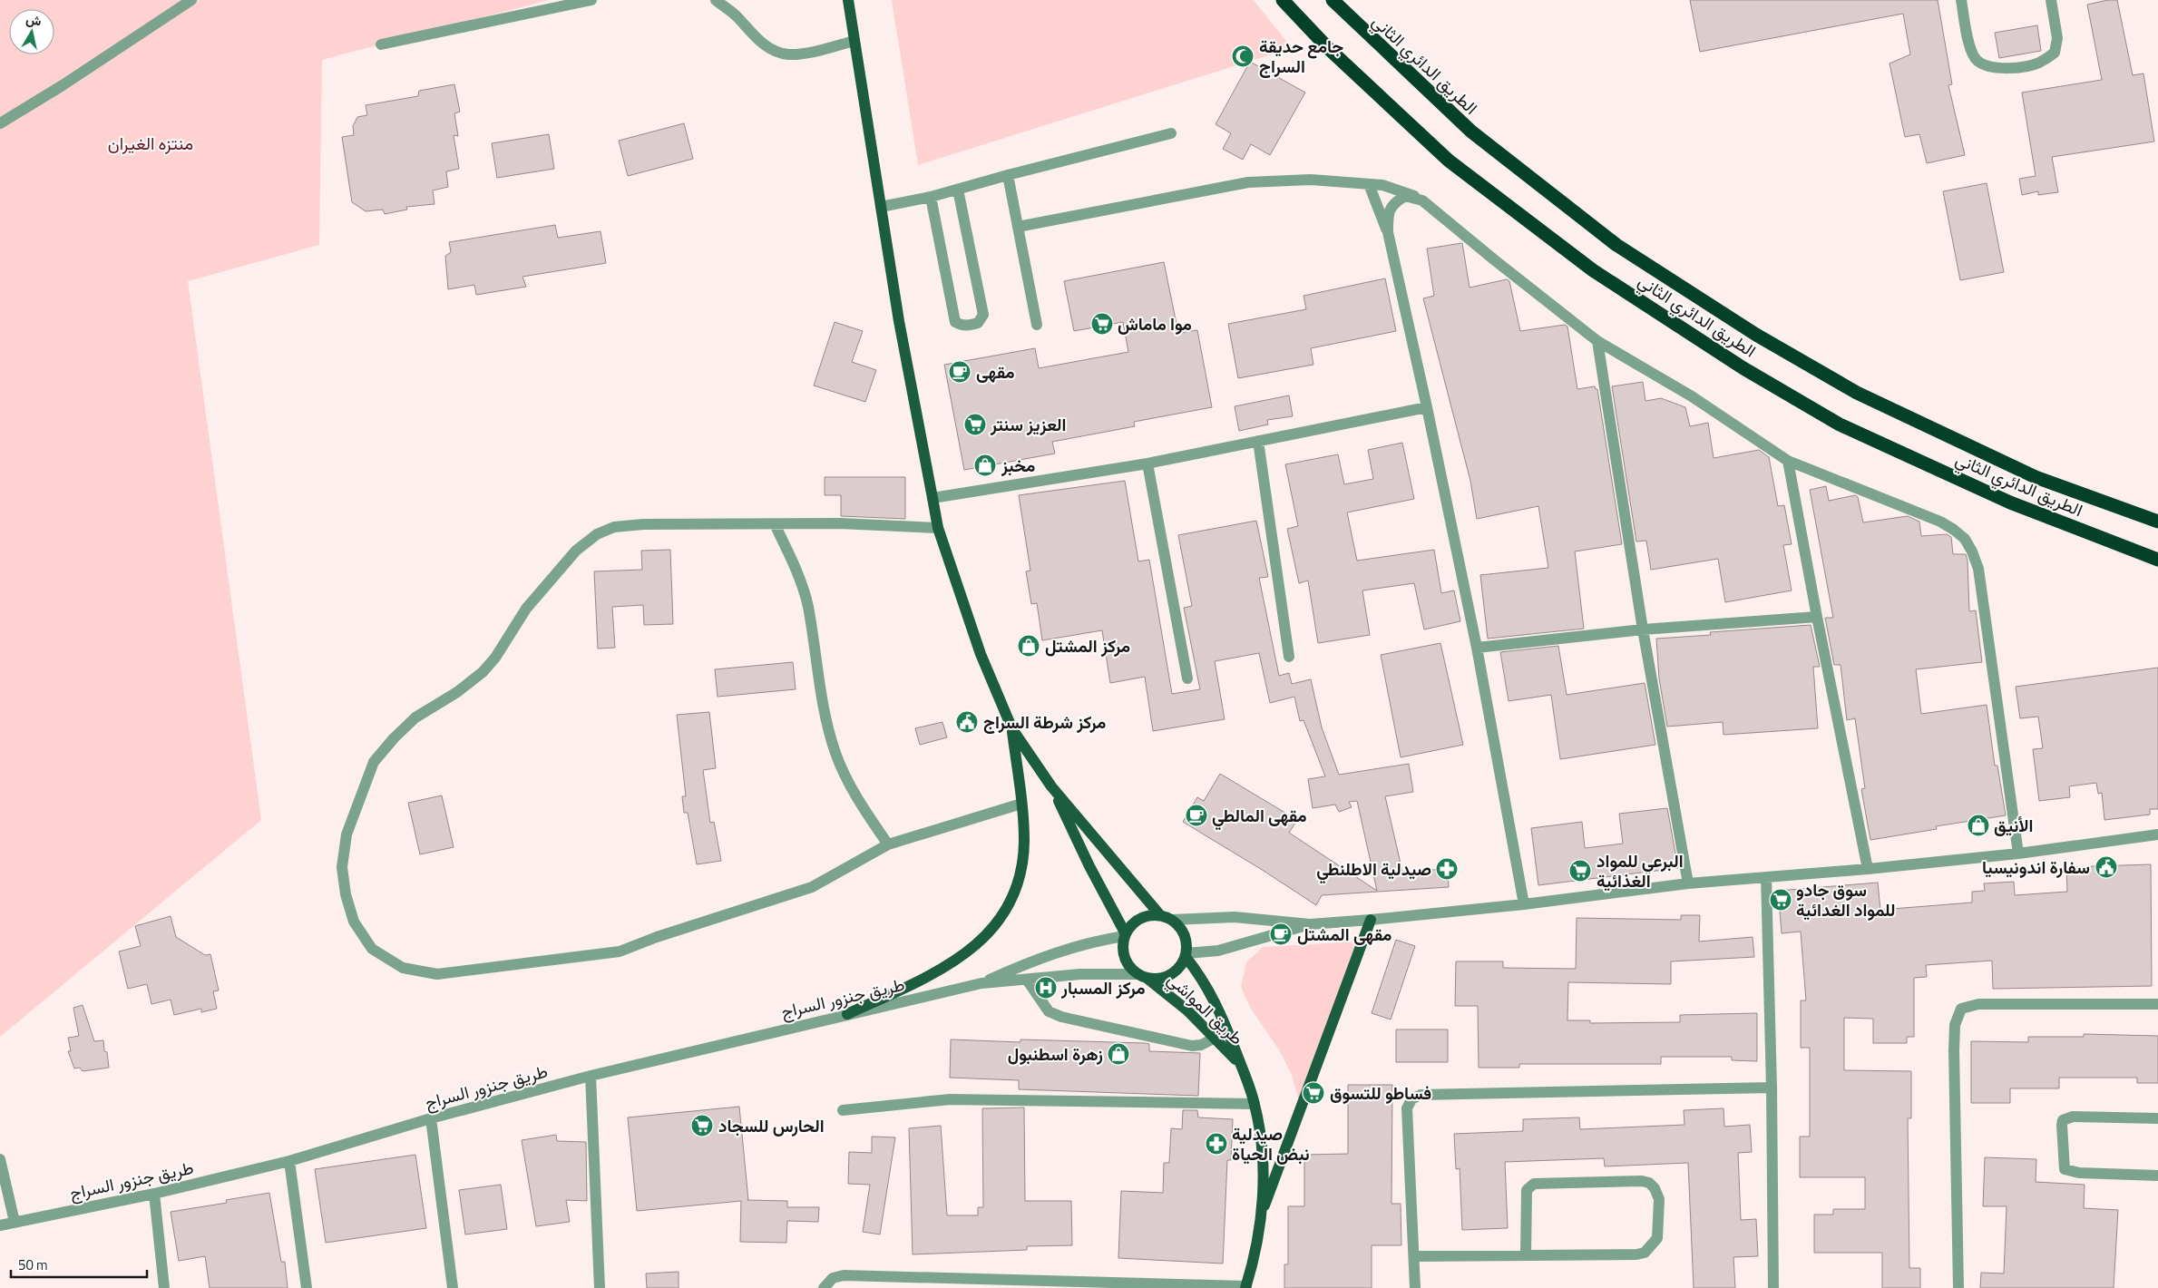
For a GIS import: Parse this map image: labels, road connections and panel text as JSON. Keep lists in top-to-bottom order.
{
  "streets": {
    "highway": ["الطريق الدائري الثاني"],
    "main road": ["طريق المواشي"],
    "street": ["طريق جنزور السراج"]
  },
  "crossings": [
    ["طريق جنزور السراج", "طريق المواشي"]
  ],
  "parks": ["منتزه الغيران"],
  "places": {
    "mosque": ["جامع حديقة السراج"],
    "supermarket": [
      "موا ماماش",
      "العزيز سنتر",
      "البرعي للمواد الغذائية",
      "سوق جادو للمواد الغدائية",
      "فساطو للتسوق",
      "الحارس للسجاد"
    ],
    "cafe": ["مقهى", "مقهى المالطي", "مقهى المشتل"],
    "shop": [
      "مخبز",
      "مركز المشتل",
      "الأنيق",
      "زهرة اسطنبول"
    ],
    "public building": ["مركز شرطة السراج", "سفارة اندونيسيا"],
    "pharmacy": ["صيدلية الاطلنطي", "صيدلية نبض الحياة"],
    "hospital": ["مركز المسبار"]
  },
  "scale_bar": "50 m",
  "north": "top"
}
